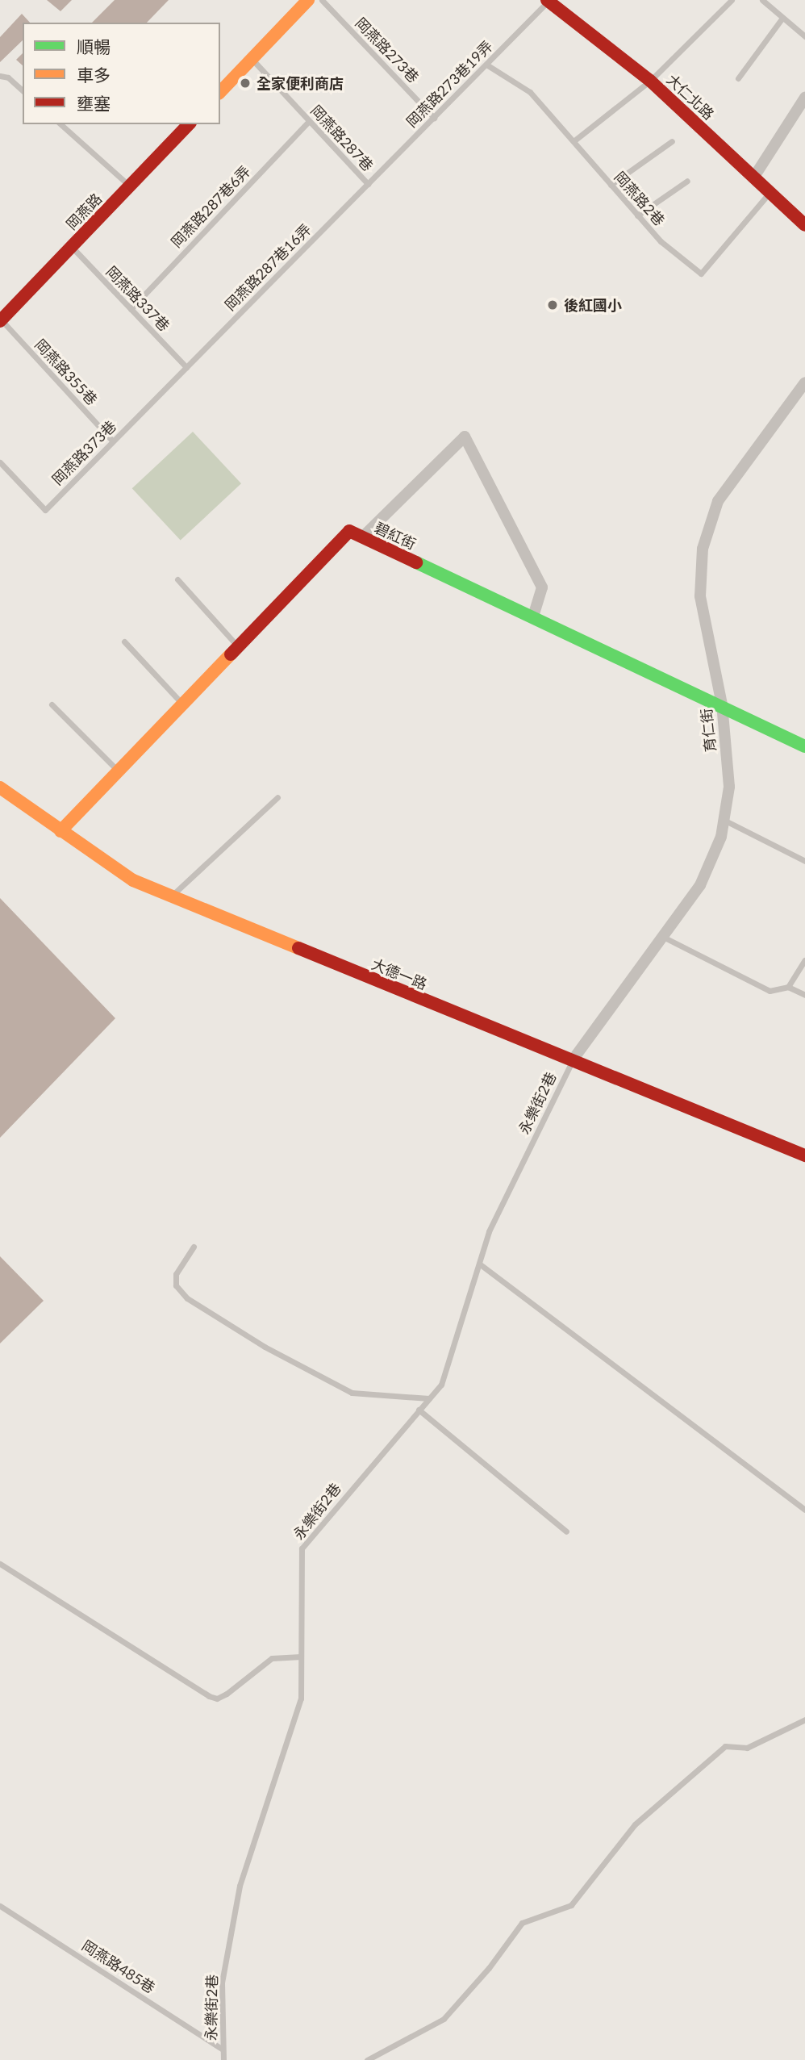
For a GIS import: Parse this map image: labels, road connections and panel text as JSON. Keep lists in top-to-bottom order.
{
  "streets": {
    "street": [
      "大仁北路",
      "岡燕路",
      "碧紅街",
      "育仁街",
      "大德一路"
    ],
    "lane": [
      "岡燕路273巷",
      "岡燕路273巷19弄",
      "岡燕路287巷",
      "岡燕路2巷",
      "岡燕路287巷6弄",
      "岡燕路287巷16弄",
      "岡燕路337巷",
      "岡燕路355巷",
      "岡燕路373巷",
      "永樂街2巷",
      "岡燕路485巷"
    ]
  },
  "crossings": [
    ["岡燕路273巷", "岡燕路273巷19弄"],
    ["岡燕路273巷19弄", "大仁北路"],
    ["岡燕路273巷19弄", "岡燕路287巷"],
    ["岡燕路273巷19弄", "岡燕路2巷"],
    ["岡燕路273巷19弄", "岡燕路287巷16弄"],
    ["大仁北路", "岡燕路2巷"],
    ["岡燕路287巷", "岡燕路287巷6弄"],
    ["岡燕路287巷", "岡燕路287巷16弄"],
    ["岡燕路287巷6弄", "岡燕路337巷"],
    ["岡燕路", "岡燕路337巷"],
    ["岡燕路", "岡燕路355巷"],
    ["岡燕路287巷16弄", "岡燕路337巷"],
    ["岡燕路287巷16弄", "岡燕路373巷"],
    ["岡燕路337巷", "岡燕路373巷"],
    ["岡燕路355巷", "岡燕路373巷"],
    ["碧紅街", "育仁街"],
    ["碧紅街", "大德一路"],
    ["育仁街", "大德一路"],
    ["育仁街", "永樂街2巷"],
    ["大德一路", "永樂街2巷"],
    ["永樂街2巷", "岡燕路485巷"]
  ],
  "places": ["全家便利商店", "後紅國小"],
  "legend": ["順暢", "車多", "壅塞"]
}
